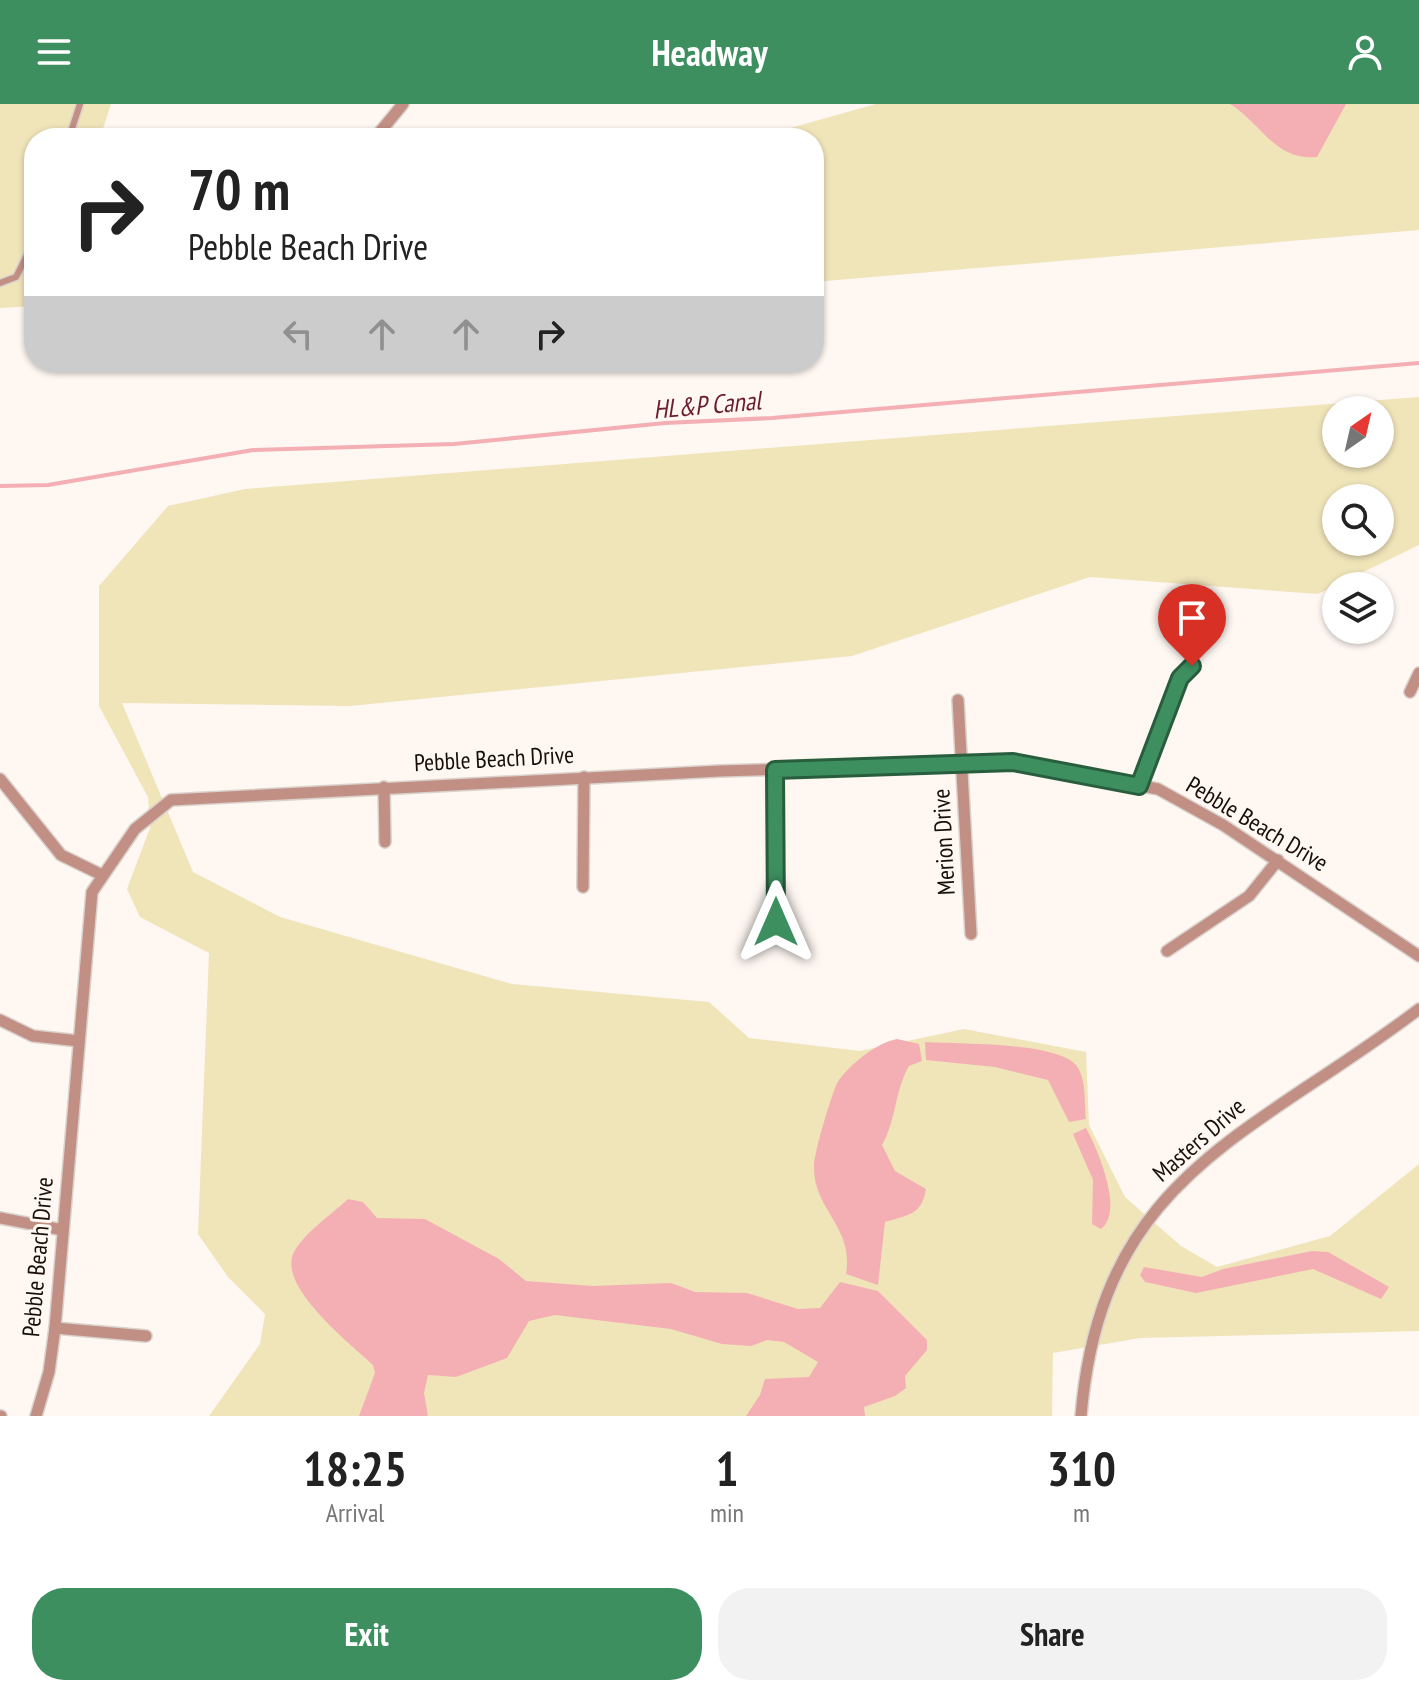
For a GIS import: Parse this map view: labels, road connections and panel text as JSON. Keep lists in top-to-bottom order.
{
  "streets": {
    "street": ["Pebble Beach Drive", "Merion Drive", "Masters Drive"]
  },
  "crossings": [
    ["Pebble Beach Drive", "Merion Drive"]
  ],
  "water": ["HL&P Canal"],
  "north": "top right",
  "page": {
    "header": "Headway",
    "turn": ["70 m", "Pebble Beach Drive"],
    "eta": [
      "18:25",
      "Arrival",
      "1",
      "min",
      "310",
      "m"
    ],
    "buttons": ["Exit", "Share"]
  }
}
